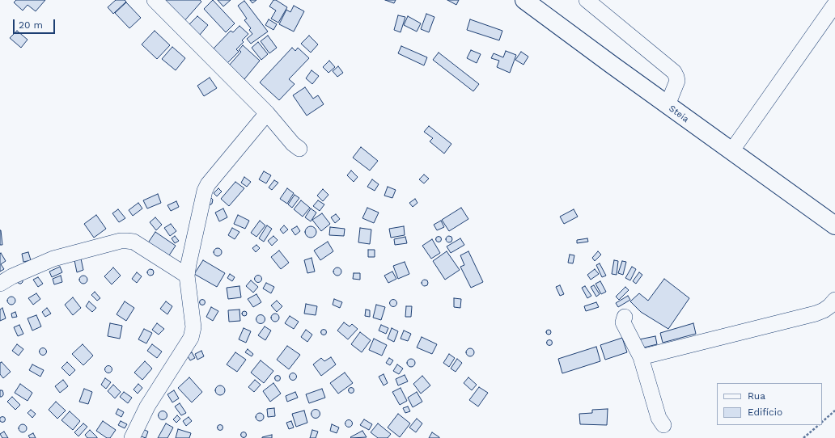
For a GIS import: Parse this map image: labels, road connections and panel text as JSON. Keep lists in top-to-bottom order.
{
  "streets": {
    "main road": ["Steia"]
  },
  "legend": ["Rua", "Edifício"],
  "scale_bar": "20 m"
}
